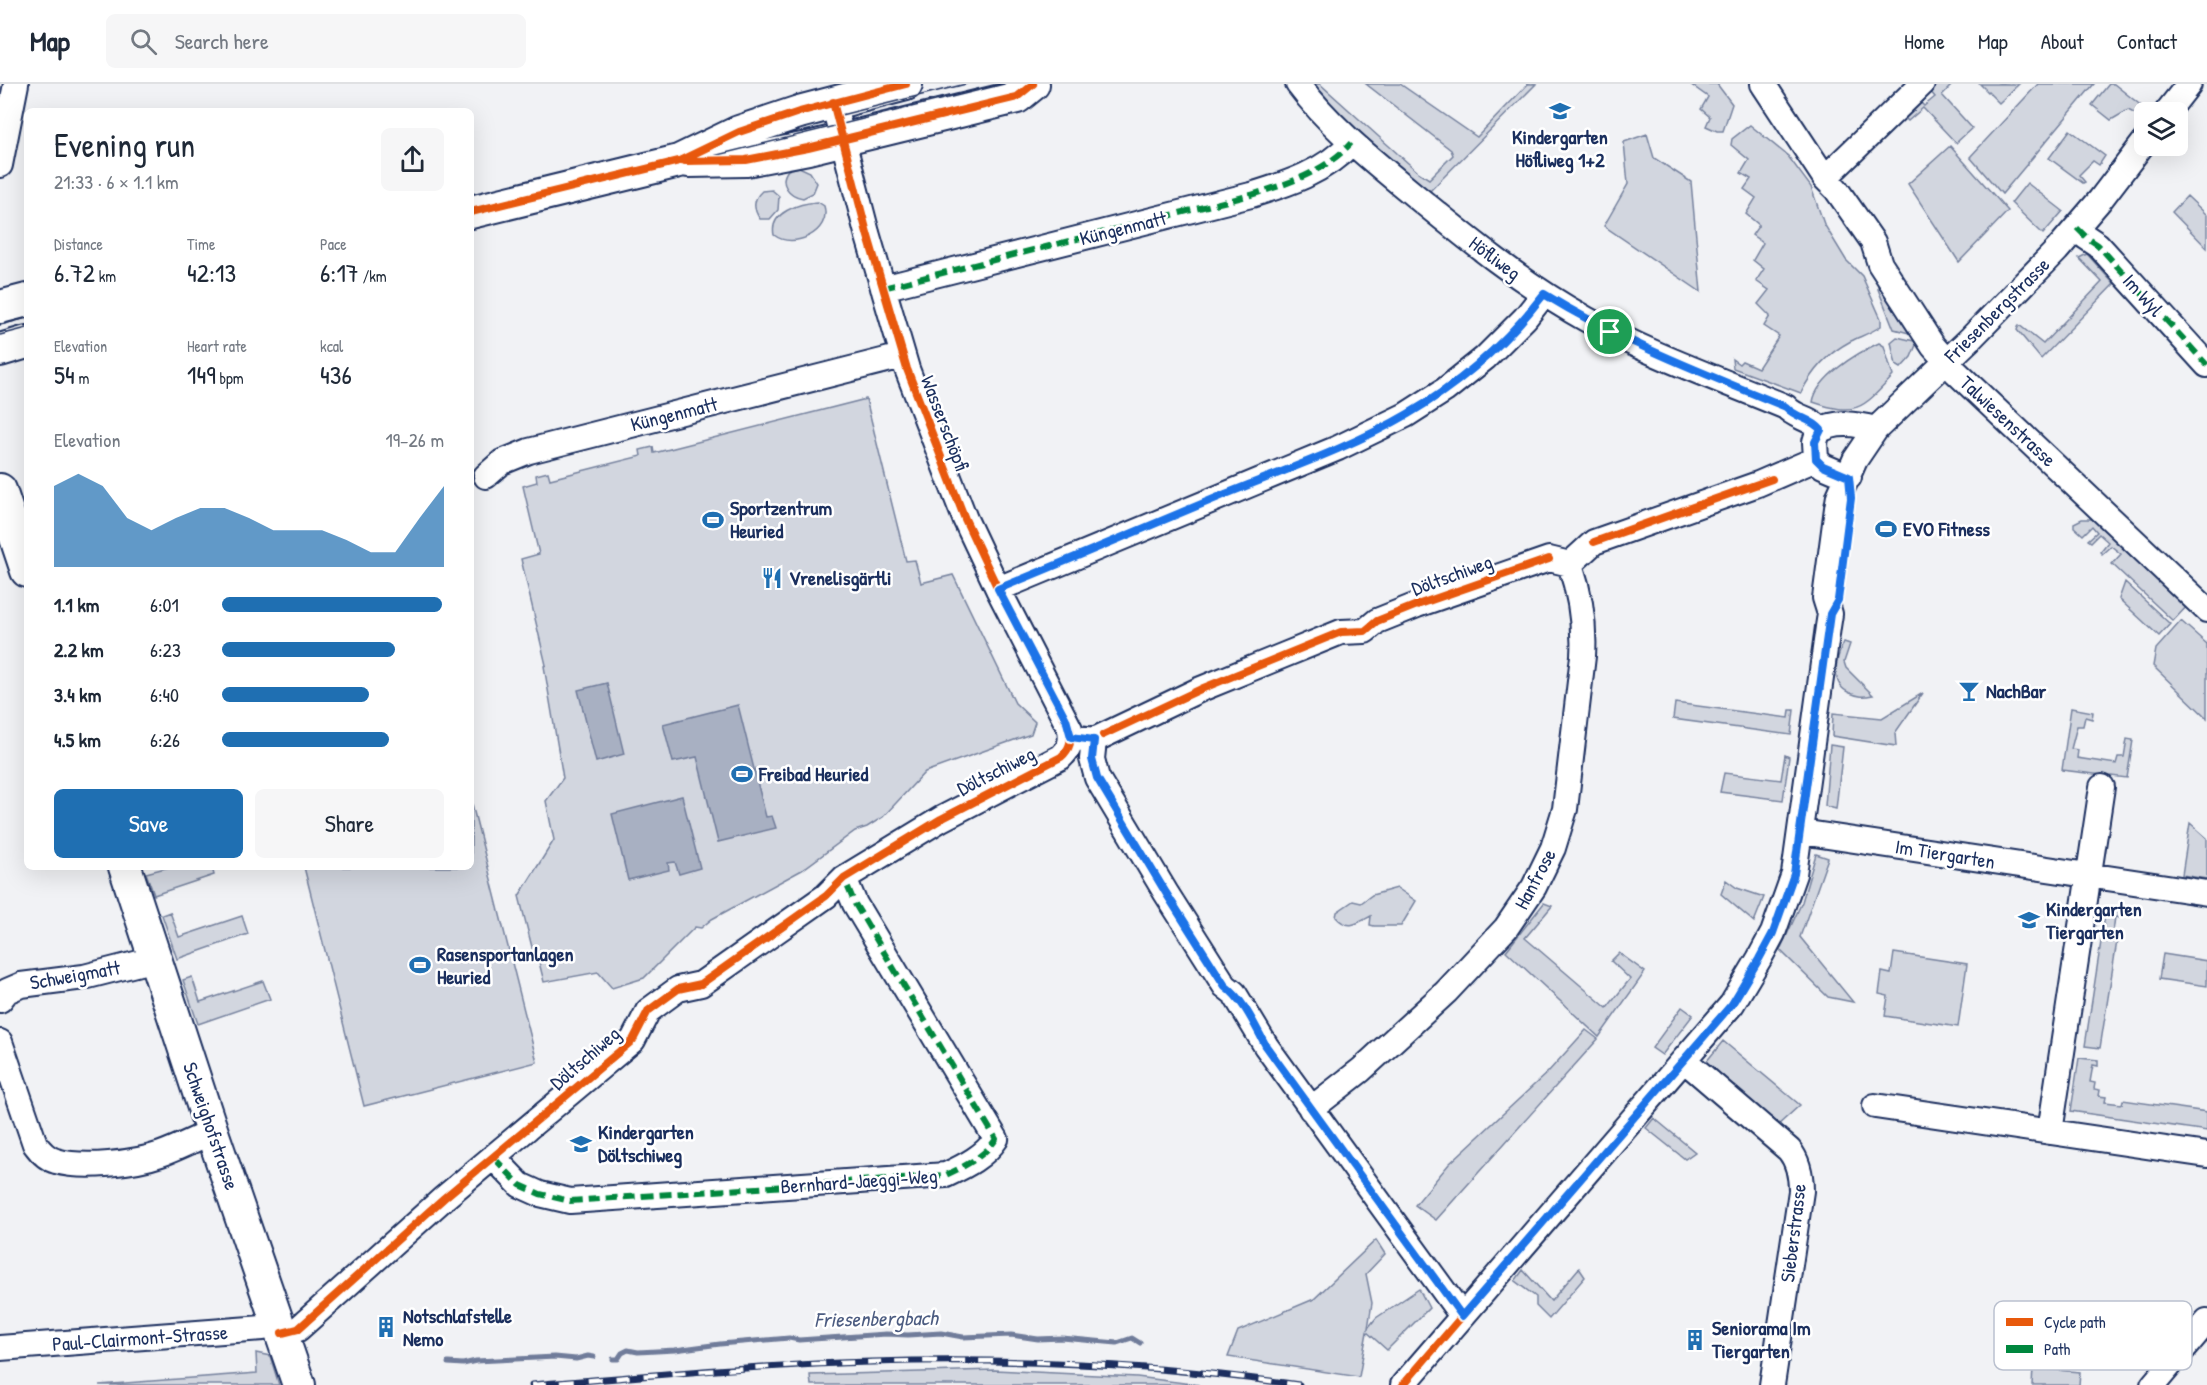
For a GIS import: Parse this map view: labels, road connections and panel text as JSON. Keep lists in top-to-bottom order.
{
  "streets": {
    "main road": ["Schweighofstrasse"],
    "street": [
      "Küngenmatt",
      "Höfliweg",
      "Im Wyl",
      "Friesenbergstrasse",
      "Talwiesenstrasse",
      "Wasserschöpfi",
      "Döltschiweg",
      "Im Tiergarten",
      "Hanfrose",
      "Schweigmatt",
      "Bernhard-Jaeggi-Weg",
      "Sieberstrasse",
      "Paul-Clairmont-Strasse"
    ]
  },
  "crossings": [
    ["Küngenmatt", "Höfliweg"],
    ["Küngenmatt", "Wasserschöpfi"],
    ["Im Wyl", "Friesenbergstrasse"],
    ["Friesenbergstrasse", "Talwiesenstrasse"],
    ["Friesenbergstrasse", "Wasserschöpfi"],
    ["Friesenbergstrasse", "Im Tiergarten"],
    ["Friesenbergstrasse", "Sieberstrasse"],
    ["Wasserschöpfi", "Döltschiweg"],
    ["Wasserschöpfi", "Hanfrose"],
    ["Döltschiweg", "Hanfrose"],
    ["Döltschiweg", "Schweighofstrasse"],
    ["Döltschiweg", "Bernhard-Jaeggi-Weg"],
    ["Döltschiweg", "Paul-Clairmont-Strasse"],
    ["Schweigmatt", "Schweighofstrasse"],
    ["Schweighofstrasse", "Paul-Clairmont-Strasse"]
  ],
  "water": ["Friesenbergbach"],
  "places": {
    "school or university": ["Kindergarten Höfliweg 1+2", "Kindergarten Tiergarten", "Kindergarten Döltschiweg"],
    "sports": [
      "Sportzentrum Heuried",
      "EVO Fitness",
      "Freibad Heuried",
      "Rasensportanlagen Heuried"
    ],
    "restaurant": ["Vrenelisgärtli"],
    "bar": ["NachBar"],
    "building": ["Notschlafstelle Nemo", "Seniorama Im Tiergarten"]
  },
  "legend": ["Cycle path", "Path"],
  "page": {
    "header": "Map",
    "search": "Search here",
    "nav": [
      "Home",
      "Map",
      "About",
      "Contact"
    ],
    "heading": ["Evening run", "21:33 · 6 × 1.1 km"],
    "stats": [
      ["Distance", "6.72 km"],
      ["Time", "42:13"],
      ["Pace", "6:17 /km"],
      ["Elevation", "54 m"],
      ["Heart rate", "149 bpm"],
      ["kcal", "436"]
    ],
    "chart": ["Elevation", "19–26 m"],
    "list": [
      {
        "name": "1.1 km",
        "note": "6:01"
      },
      {
        "name": "2.2 km",
        "note": "6:23"
      },
      {
        "name": "3.4 km",
        "note": "6:40"
      },
      {
        "name": "4.5 km",
        "note": "6:26"
      }
    ],
    "buttons": ["Save", "Share"]
  }
}
